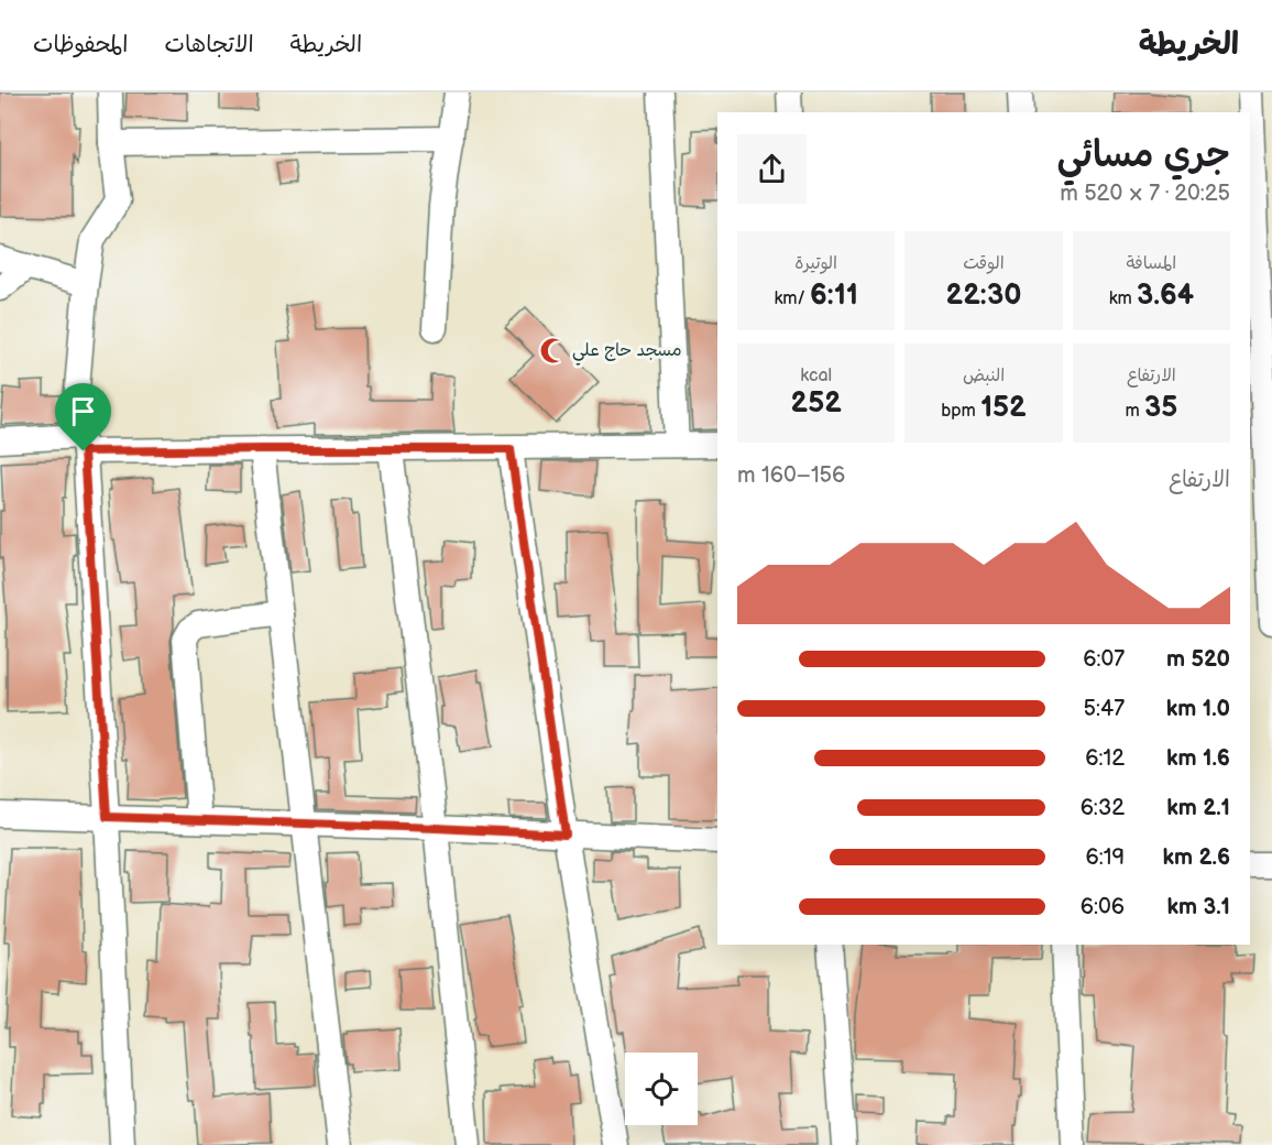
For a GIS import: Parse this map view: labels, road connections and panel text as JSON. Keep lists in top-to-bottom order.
{
  "places": {
    "mosque": ["مسجد حاج علي"]
  },
  "page": {
    "header": "الخريطة",
    "nav": ["الخريطة", "الاتجاهات", "المحفوظات"],
    "heading": ["جري مسائي", "20:25 · 7 × 520 m"],
    "stats": [
      ["المسافة", "3.64 km"],
      ["الوقت", "22:30"],
      ["الوتيرة", "6:11 /km"],
      ["الارتفاع", "35 m"],
      ["النبض", "152 bpm"],
      ["kcal", "252"]
    ],
    "chart": ["الارتفاع", "156–160 m"],
    "list": [
      {
        "name": "520 m",
        "note": "6:07"
      },
      {
        "name": "1.0 km",
        "note": "5:47"
      },
      {
        "name": "1.6 km",
        "note": "6:12"
      },
      {
        "name": "2.1 km",
        "note": "6:32"
      },
      {
        "name": "2.6 km",
        "note": "6:19"
      },
      {
        "name": "3.1 km",
        "note": "6:06"
      }
    ]
  }
}
